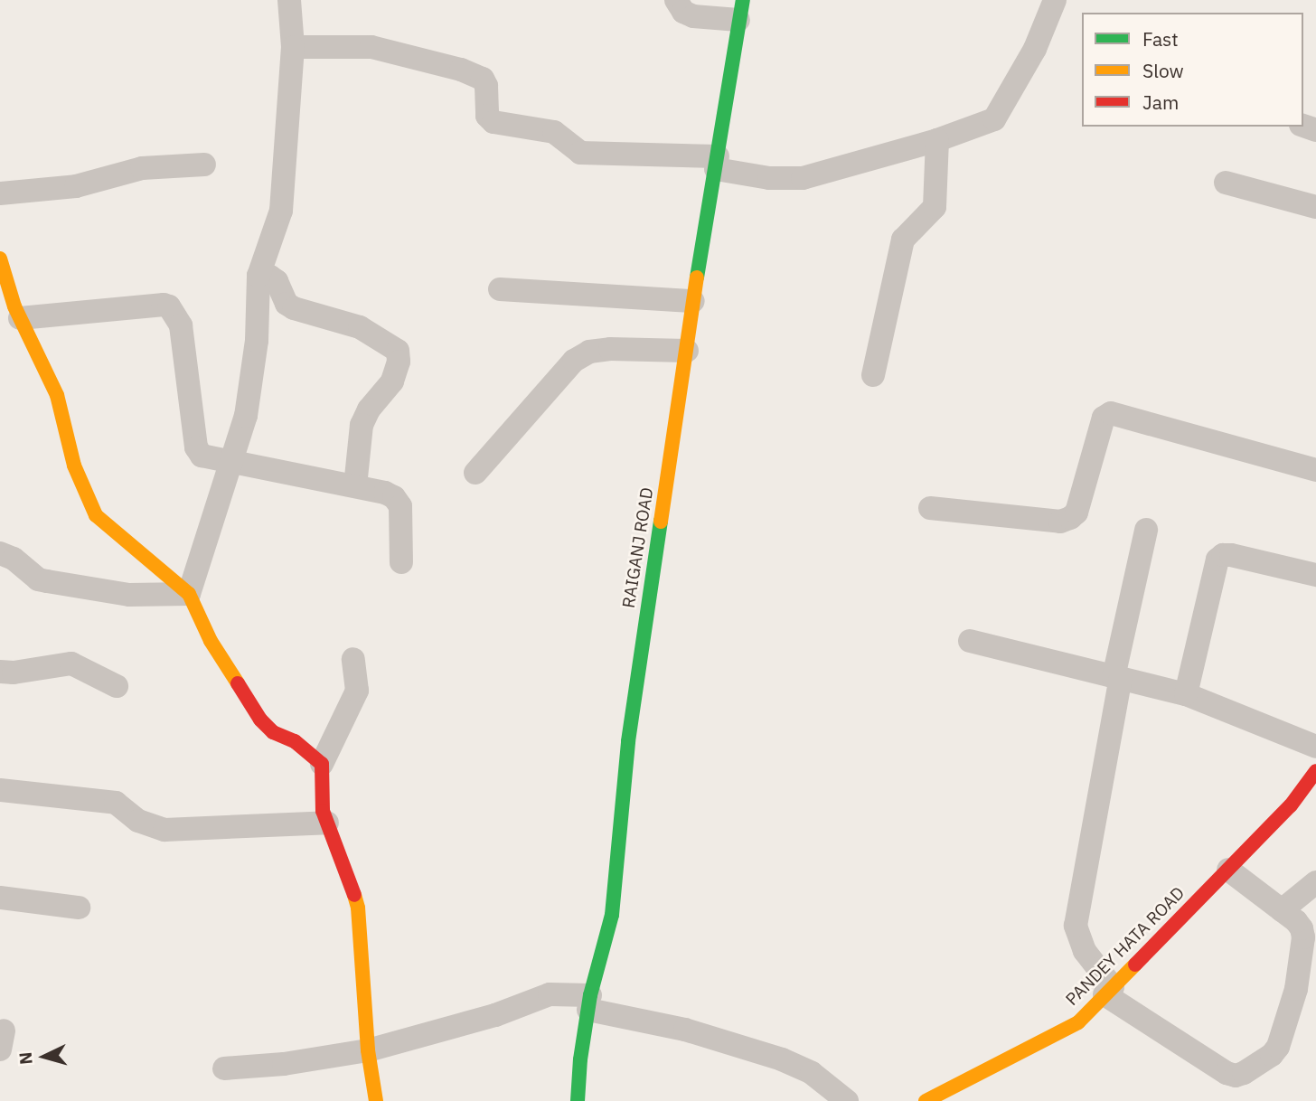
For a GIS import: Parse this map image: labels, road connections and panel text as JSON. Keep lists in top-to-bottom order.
{
  "streets": {
    "main road": ["RAIGANJ ROAD", "PANDEY HATA ROAD"]
  },
  "legend": ["Fast", "Slow", "Jam"],
  "north": "left"
}
